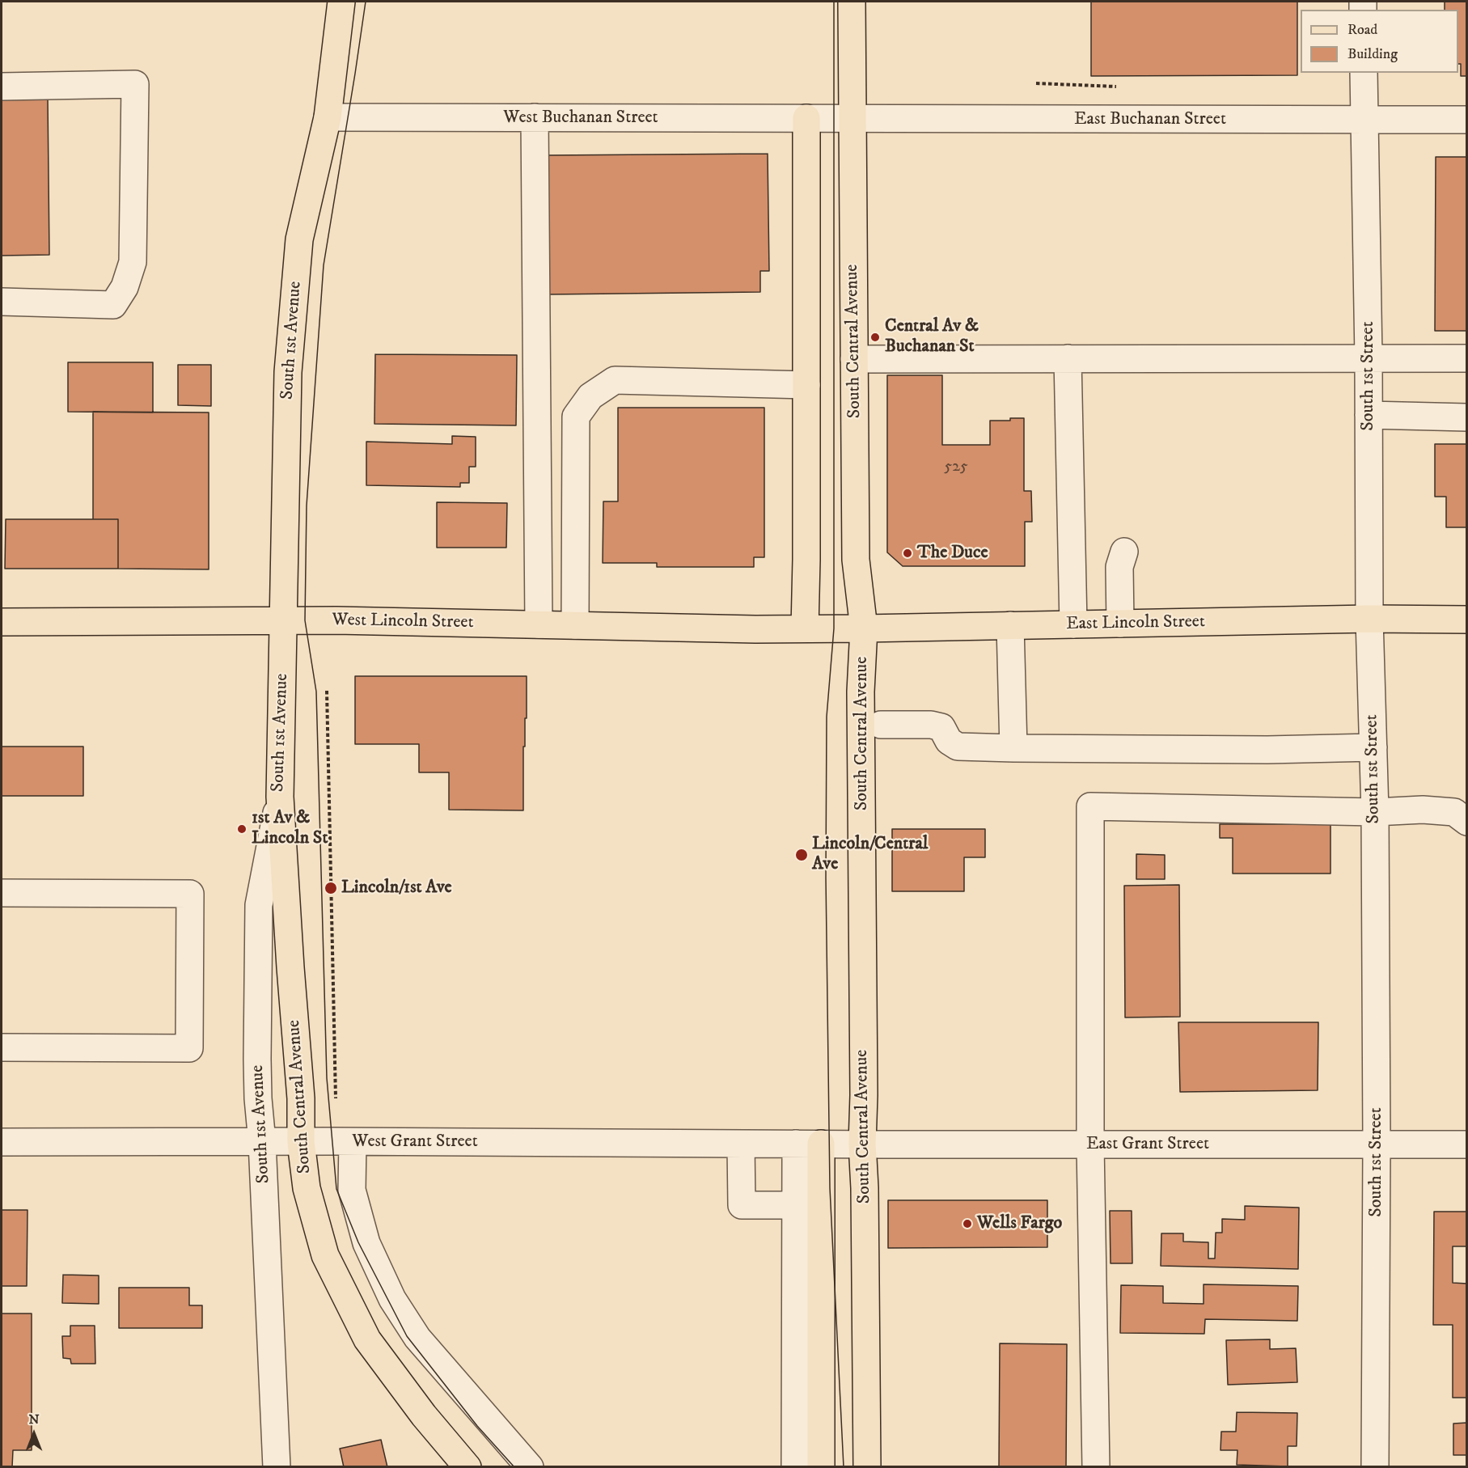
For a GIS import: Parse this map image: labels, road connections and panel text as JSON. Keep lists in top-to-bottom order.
{
  "streets": {
    "main road": [
      "South 1st Avenue",
      "South Central Avenue",
      "West Lincoln Street",
      "East Lincoln Street"
    ],
    "street": [
      "West Buchanan Street",
      "East Buchanan Street",
      "South 1st Street",
      "West Grant Street",
      "East Grant Street"
    ]
  },
  "crossings": [
    ["West Buchanan Street", "East Buchanan Street"],
    ["West Buchanan Street", "South 1st Avenue"],
    ["West Buchanan Street", "South Central Avenue"],
    ["East Buchanan Street", "South Central Avenue"],
    ["East Buchanan Street", "South 1st Street"],
    ["South 1st Avenue", "South Central Avenue"],
    ["South 1st Avenue", "West Lincoln Street"],
    ["South 1st Avenue", "West Grant Street"],
    ["South Central Avenue", "East Lincoln Street"],
    ["South Central Avenue", "West Grant Street"],
    ["South Central Avenue", "East Grant Street"],
    ["South 1st Street", "East Lincoln Street"],
    ["South 1st Street", "East Grant Street"],
    ["West Lincoln Street", "East Lincoln Street"],
    ["West Grant Street", "East Grant Street"]
  ],
  "places": [
    "Central Av & Buchanan St",
    "The Duce",
    "1st Av & Lincoln St",
    "Lincoln/Central Ave",
    "Lincoln/1st Ave",
    "Wells Fargo"
  ],
  "house_numbers": ["525"],
  "legend": ["Road", "Building"],
  "north": "top"
}
